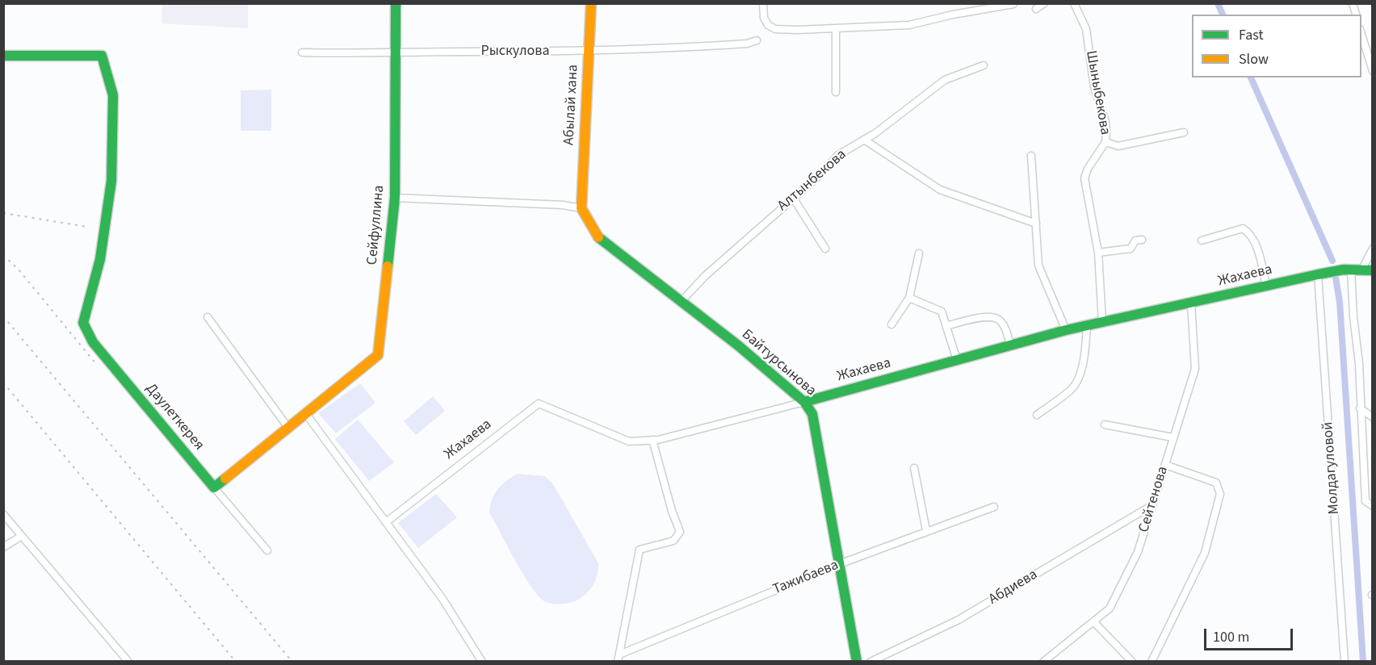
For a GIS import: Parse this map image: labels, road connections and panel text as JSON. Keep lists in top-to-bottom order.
{
  "streets": {
    "street": [
      "Рыскулова",
      "Шыныбекова",
      "Абылай хана",
      "Алтынбекова",
      "Сейфуллина",
      "Жахаева",
      "Байтурсынова",
      "Даулеткерея",
      "Молдагуловой",
      "Сейтенова",
      "Тажибаева",
      "Абдиева"
    ]
  },
  "crossings": [
    ["Рыскулова", "Абылай хана"],
    ["Рыскулова", "Сейфуллина"],
    ["Шыныбекова", "Жахаева"],
    ["Абылай хана", "Байтурсынова"],
    ["Алтынбекова", "Байтурсынова"],
    ["Жахаева", "Байтурсынова"],
    ["Жахаева", "Молдагуловой"],
    ["Жахаева", "Сейтенова"],
    ["Байтурсынова", "Тажибаева"],
    ["Сейтенова", "Абдиева"]
  ],
  "legend": ["Fast", "Slow"],
  "scale_bar": "100 m"
}
